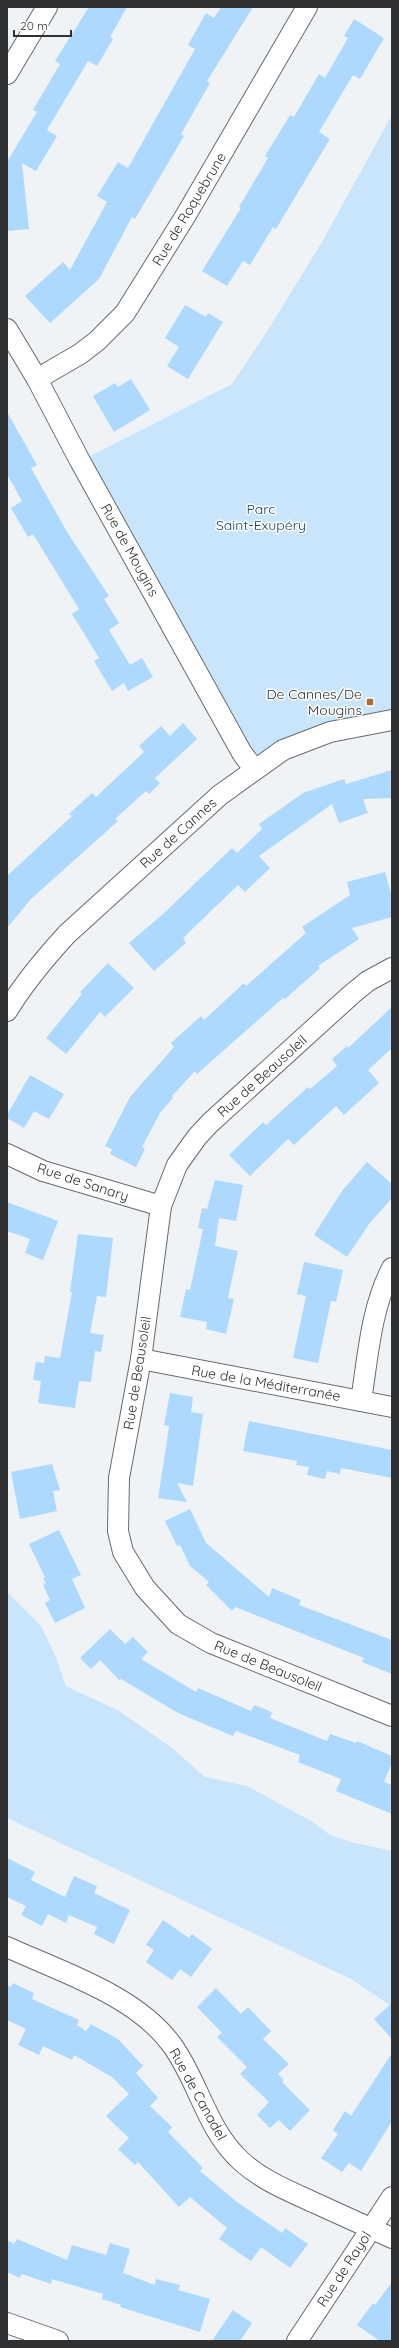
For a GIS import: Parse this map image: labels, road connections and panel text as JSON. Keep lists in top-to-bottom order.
{
  "streets": {
    "street": [
      "Rue de Roquebrune",
      "Rue de Mougins",
      "Rue de Cannes",
      "Rue de Beausoleil",
      "Rue de Sanary",
      "Rue de la Méditerranée",
      "Rue de Canadel",
      "Rue de Rayol"
    ]
  },
  "crossings": [
    ["Rue de Roquebrune", "Rue de Mougins"],
    ["Rue de Mougins", "Rue de Cannes"],
    ["Rue de Beausoleil", "Rue de Sanary"],
    ["Rue de Beausoleil", "Rue de la Méditerranée"],
    ["Rue de Canadel", "Rue de Rayol"]
  ],
  "parks": ["Parc Saint-Exupéry"],
  "places": {
    "transit": ["De Cannes/De Mougins"]
  },
  "scale_bar": "20 m"
}
